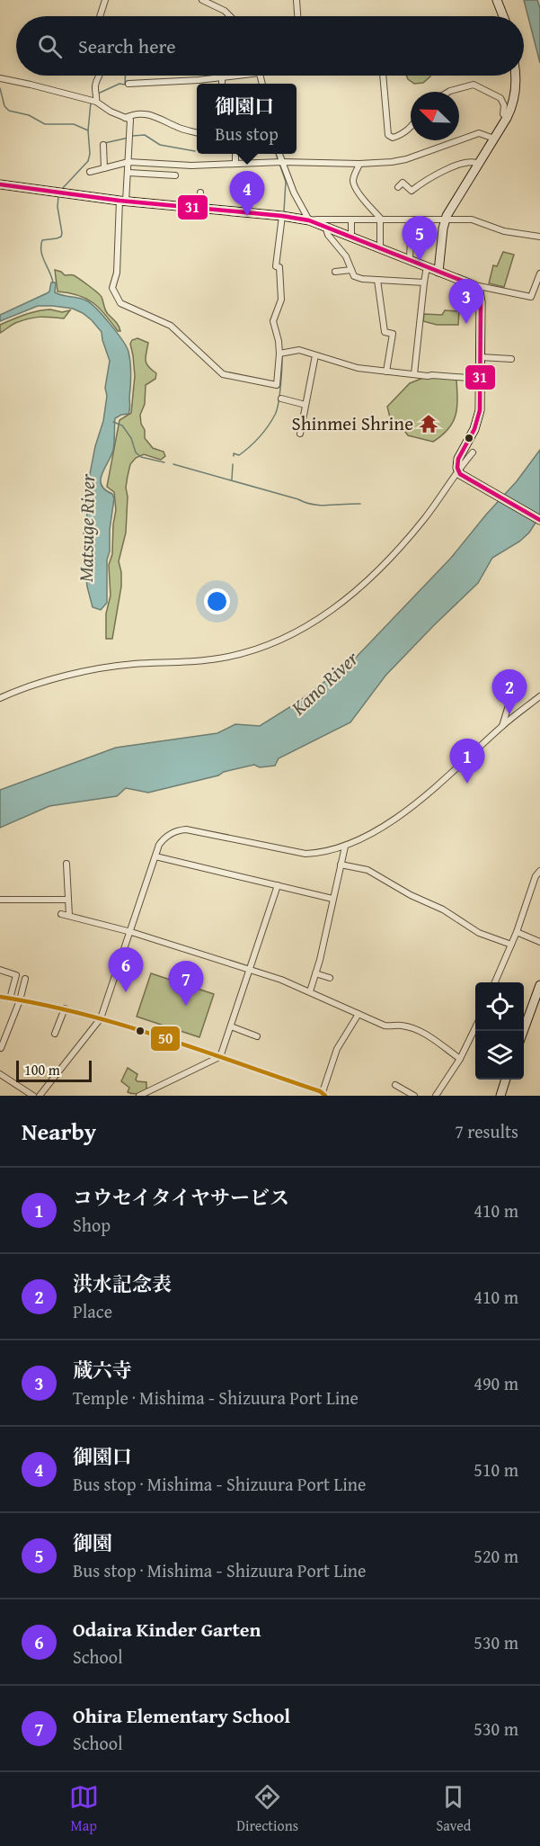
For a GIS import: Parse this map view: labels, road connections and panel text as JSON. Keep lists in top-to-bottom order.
{
  "water": ["Matsuge River", "Kano River"],
  "places": {
    "temple": ["Shinmei Shrine"]
  },
  "lines": ["transit line 31", "transit line 50"],
  "scale_bar": "100 m",
  "north": "top left",
  "page": {
    "search": "Search here",
    "popup": ["御園口", "Bus stop"],
    "pins": [
      "4",
      "5",
      "3",
      "2",
      "1",
      "6",
      "7"
    ],
    "scale": "100 m",
    "heading": ["Nearby", "7 results"],
    "list": [
      {
        "mark": "1",
        "name": "コウセイタイヤサービス",
        "note": "Shop",
        "value": "410 m"
      },
      {
        "mark": "2",
        "name": "洪水記念表",
        "note": "Place",
        "value": "410 m"
      },
      {
        "mark": "3",
        "name": "蔵六寺",
        "note": "Temple · Mishima - Shizuura Port Line",
        "value": "490 m"
      },
      {
        "mark": "4",
        "name": "御園口",
        "note": "Bus stop · Mishima - Shizuura Port Line",
        "value": "510 m"
      },
      {
        "mark": "5",
        "name": "御園",
        "note": "Bus stop · Mishima - Shizuura Port Line",
        "value": "520 m"
      },
      {
        "mark": "6",
        "name": "Odaira Kinder Garten",
        "note": "School",
        "value": "530 m"
      },
      {
        "mark": "7",
        "name": "Ohira Elementary School",
        "note": "School",
        "value": "530 m"
      }
    ],
    "nav": ["Map", "Directions", "Saved"]
  }
}
